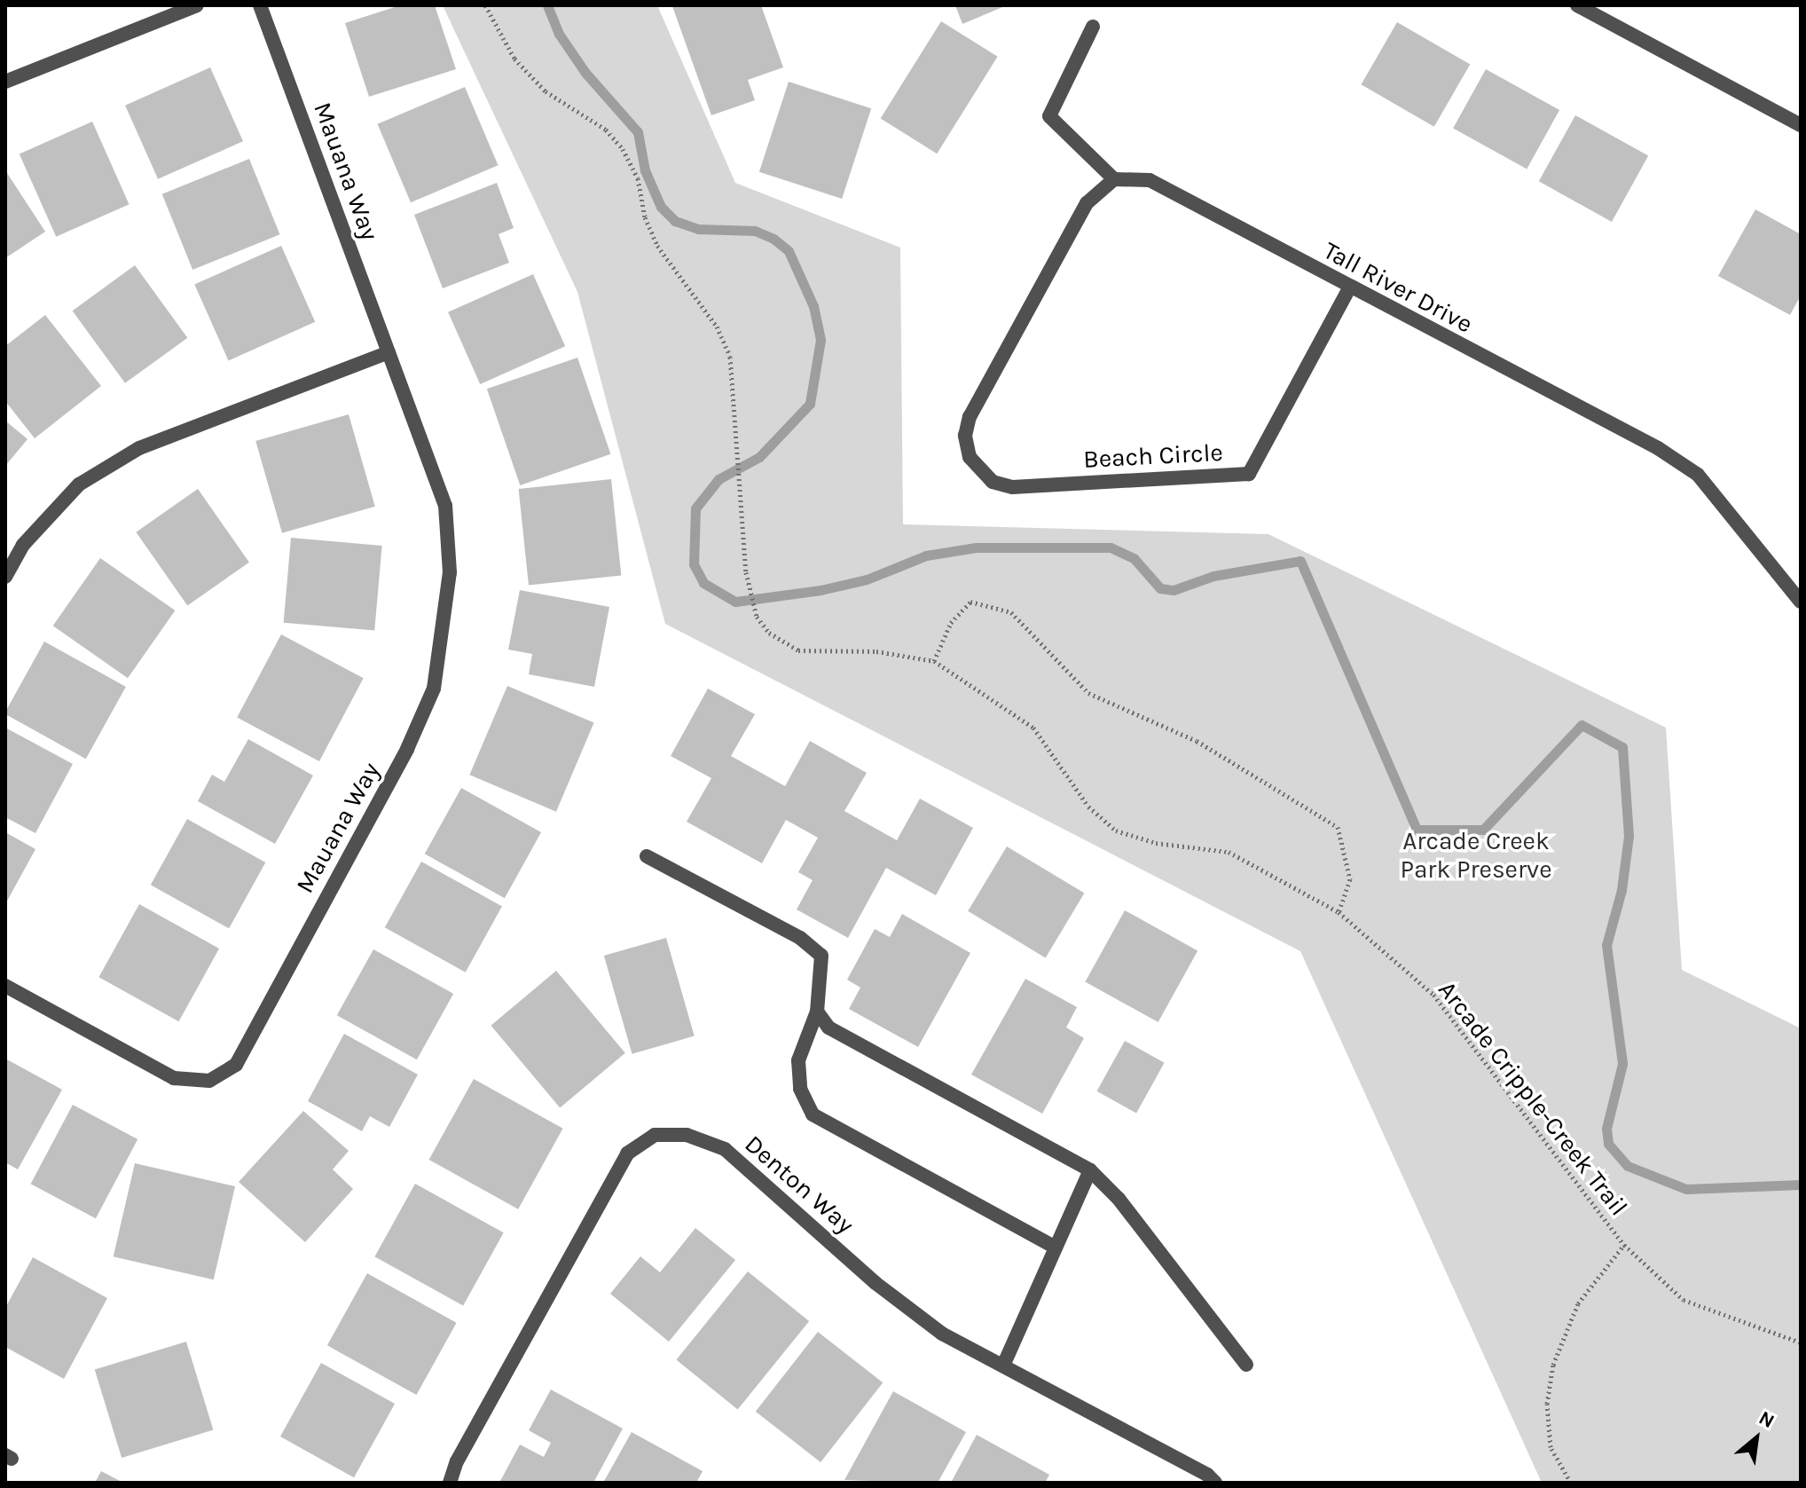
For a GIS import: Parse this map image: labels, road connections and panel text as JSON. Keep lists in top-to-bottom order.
{
  "streets": {
    "street": [
      "Mauana Way",
      "Tall River Drive",
      "Beach Circle",
      "Denton Way"
    ],
    "path": ["Arcade Cripple-Creek Trail"]
  },
  "crossings": [
    ["Tall River Drive", "Beach Circle"]
  ],
  "parks": ["Arcade Creek Park Preserve"],
  "north": "top right"
}
